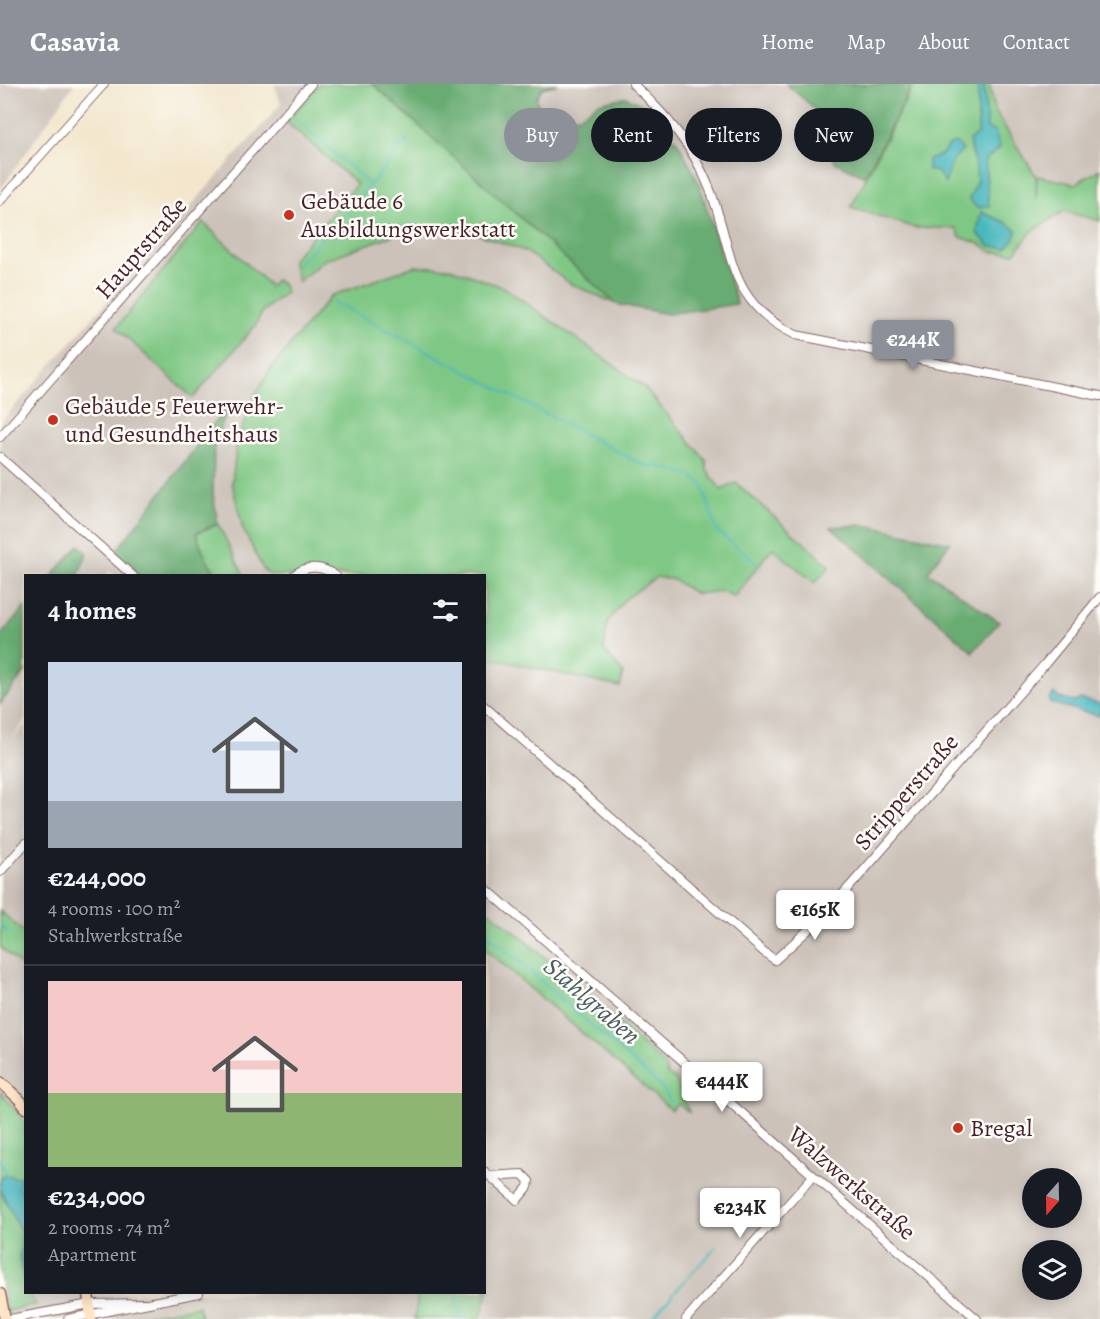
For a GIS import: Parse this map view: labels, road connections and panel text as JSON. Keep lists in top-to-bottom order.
{
  "streets": {
    "street": ["Hauptstraße", "Stripperstraße", "Walzwerkstraße"]
  },
  "water": ["Stahlgraben"],
  "places": ["Gebäude 6 Ausbildungswerkstatt", "Gebäude 5 Feuerwehr- und Gesundheitshaus", "Bregal"],
  "north": "bottom",
  "page": {
    "header": "Casavia",
    "nav": [
      "Home",
      "Map",
      "About",
      "Contact"
    ],
    "chip": [
      "Buy",
      "Rent",
      "Filters",
      "New"
    ],
    "price": [
      "€244K",
      "€165K",
      "€444K",
      "€234K"
    ],
    "heading": "4 homes",
    "list": [
      {
        "name": "€244,000",
        "note": "4 rooms · 100 m² · Stahlwerkstraße"
      },
      {
        "name": "€234,000",
        "note": "2 rooms · 74 m² · Apartment"
      }
    ]
  }
}
